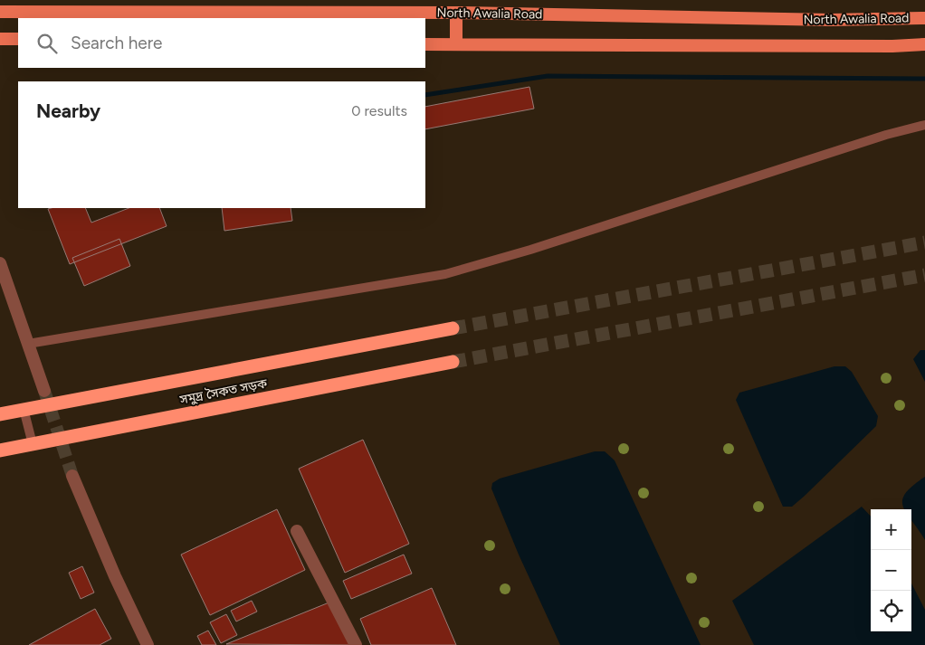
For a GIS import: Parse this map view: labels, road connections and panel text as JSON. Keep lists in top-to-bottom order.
{
  "streets": {
    "highway": ["সমুদ্র সৈকত সড়ক"],
    "main road": ["North Awalia Road"]
  },
  "page": {
    "search": "Search here",
    "heading": ["Nearby", "0 results"],
    "map_buttons": ["+", "−"]
  }
}
